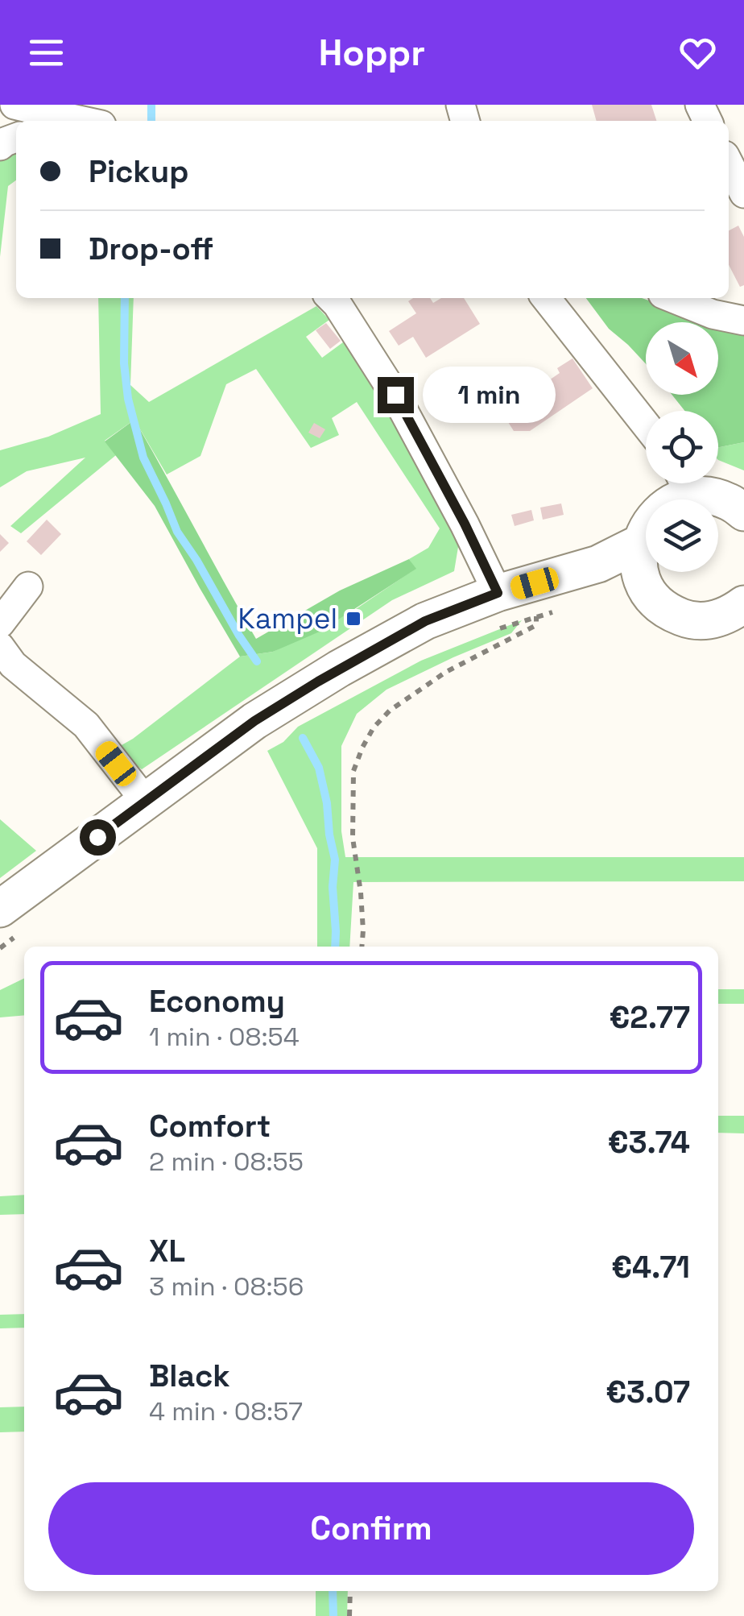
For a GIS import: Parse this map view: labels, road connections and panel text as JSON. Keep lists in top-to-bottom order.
{
  "places": {
    "transit": ["Kampel"]
  },
  "north": "bottom right",
  "page": {
    "header": "Hoppr",
    "banner": ["Pickup", "Drop-off"],
    "bubble": "1 min",
    "list": [
      {
        "name": "Economy",
        "note": "1 min · 08:54",
        "value": "€2.77"
      },
      {
        "name": "Comfort",
        "note": "2 min · 08:55",
        "value": "€3.74"
      },
      {
        "name": "XL",
        "note": "3 min · 08:56",
        "value": "€4.71"
      },
      {
        "name": "Black",
        "note": "4 min · 08:57",
        "value": "€3.07"
      }
    ],
    "buttons": "Confirm"
  }
}
